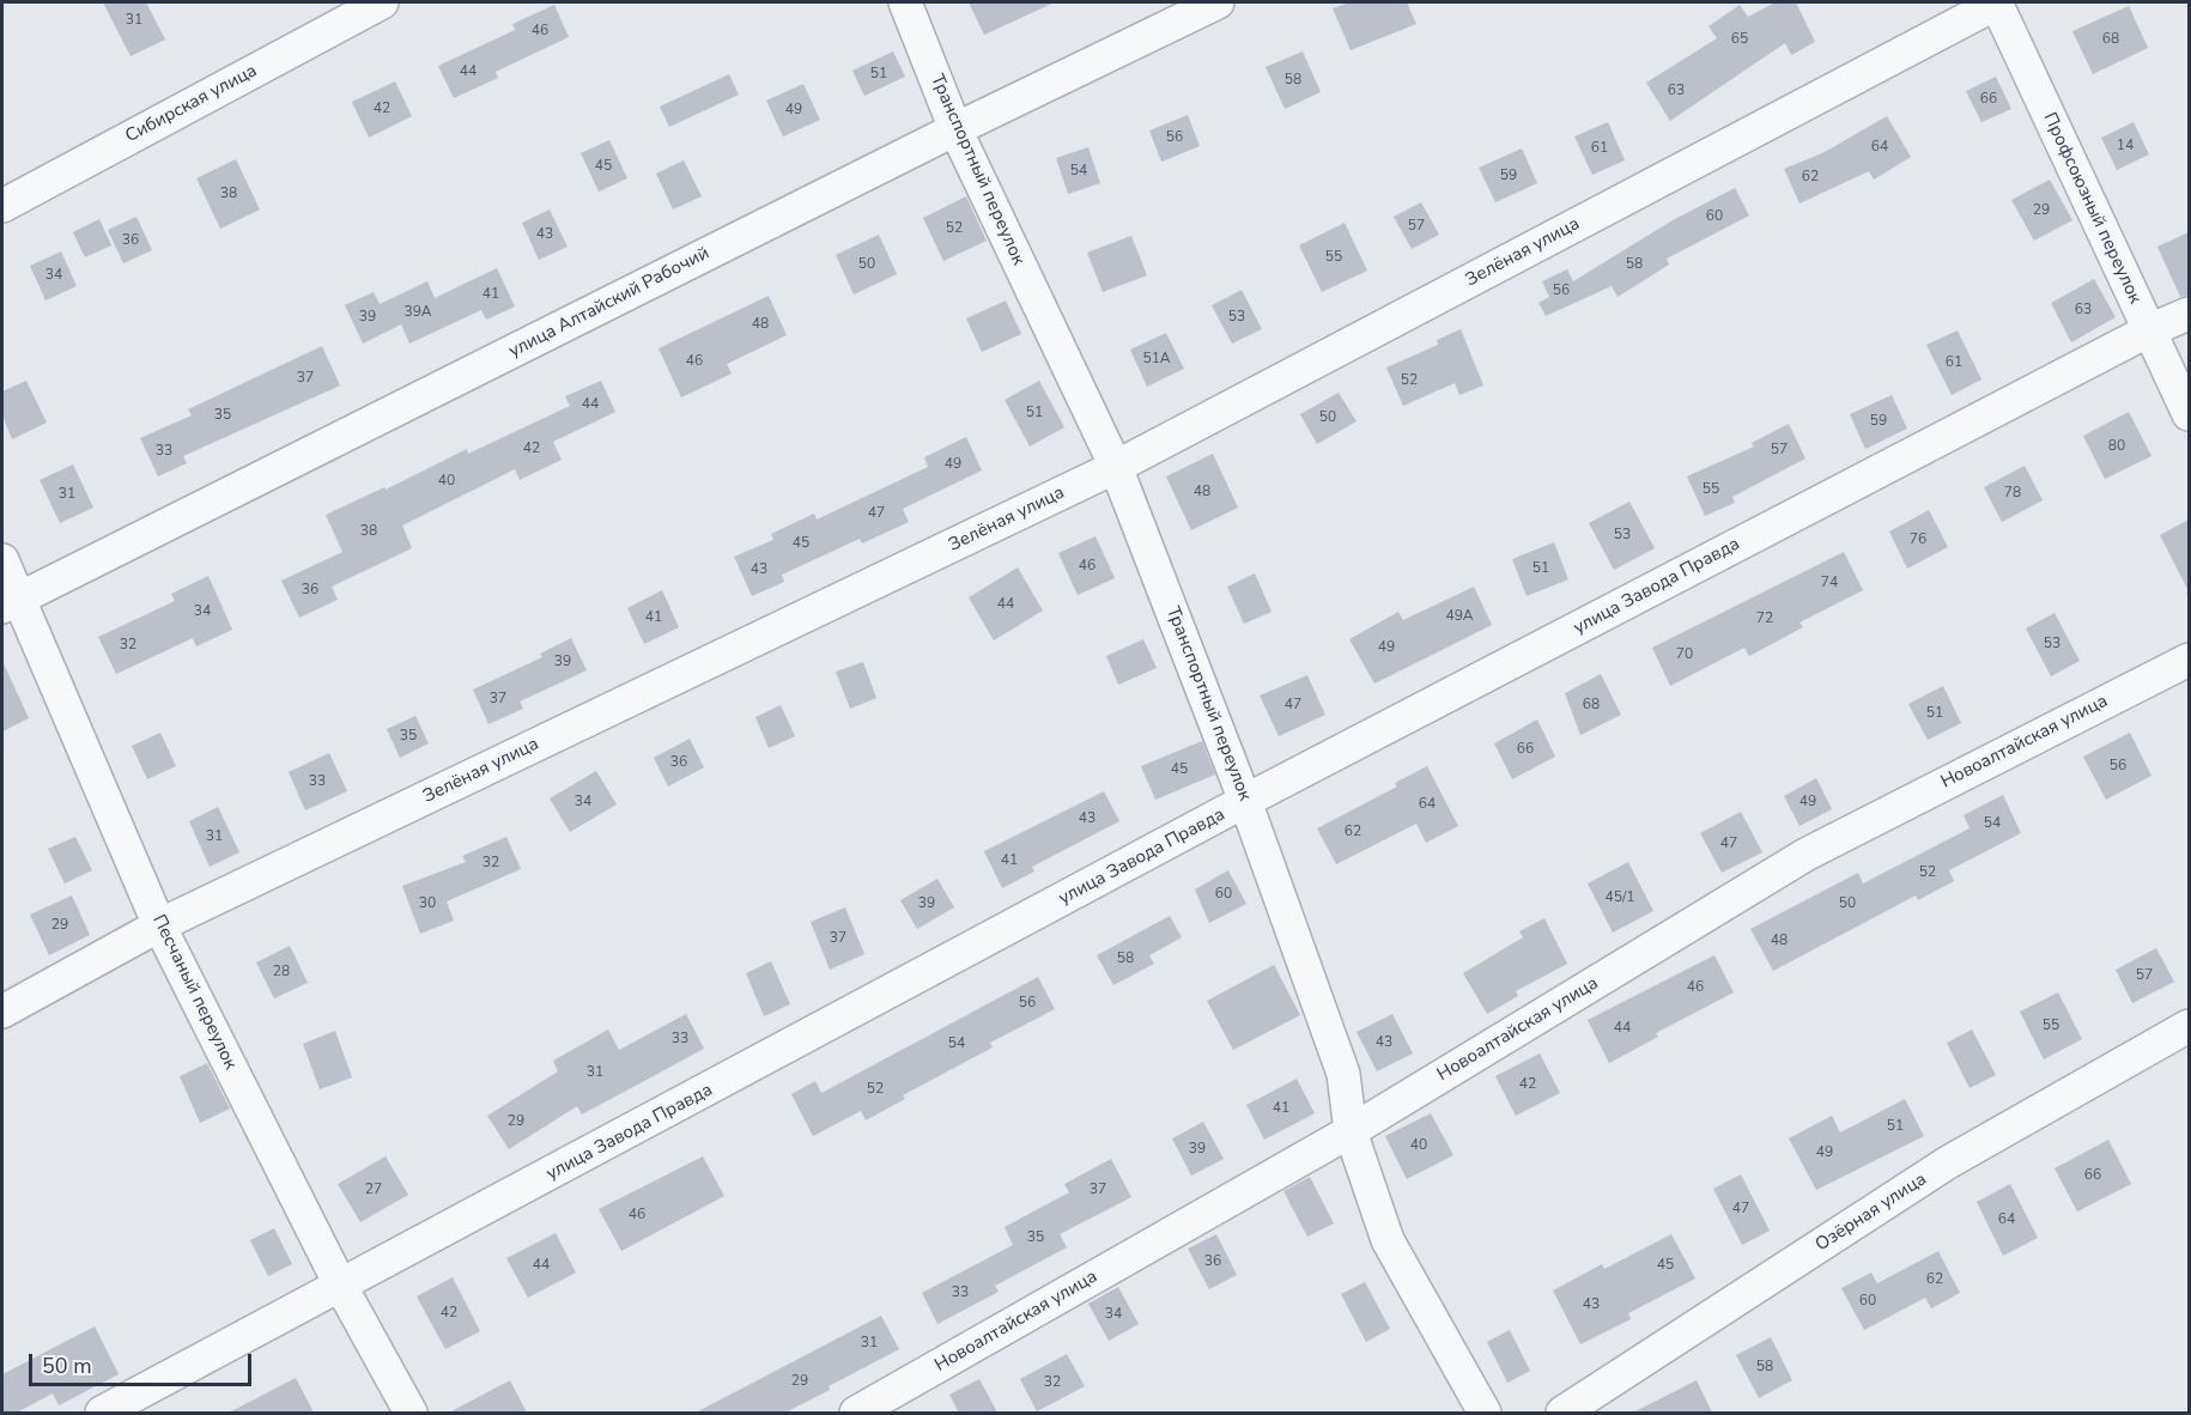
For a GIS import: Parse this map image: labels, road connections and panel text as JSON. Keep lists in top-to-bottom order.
{
  "streets": {
    "street": [
      "Сибирская улица",
      "Транспортный переулок",
      "Профсоюзный переулок",
      "Зелёная улица",
      "улица Алтайский Рабочий",
      "улица Завода Правда",
      "Новоалтайская улица",
      "Песчаный переулок",
      "Озёрная улица"
    ]
  },
  "crossings": [
    ["Транспортный переулок", "Зелёная улица"],
    ["Транспортный переулок", "улица Алтайский Рабочий"],
    ["Транспортный переулок", "улица Завода Правда"],
    ["Транспортный переулок", "Новоалтайская улица"],
    ["Профсоюзный переулок", "Зелёная улица"],
    ["Профсоюзный переулок", "улица Завода Правда"],
    ["Зелёная улица", "Песчаный переулок"],
    ["улица Алтайский Рабочий", "Песчаный переулок"],
    ["улица Завода Правда", "Песчаный переулок"]
  ],
  "house_numbers": [
    "31",
    "46",
    "65",
    "68",
    "44",
    "51",
    "58",
    "63",
    "66",
    "42",
    "49",
    "56",
    "14",
    "64",
    "61",
    "45",
    "54",
    "59",
    "62",
    "38",
    "29",
    "60",
    "57",
    "52",
    "43",
    "36",
    "55",
    "50",
    "58",
    "34",
    "56",
    "41",
    "63",
    "39А",
    "39",
    "53",
    "48",
    "51А",
    "46",
    "61",
    "37",
    "52",
    "44",
    "51",
    "35",
    "50",
    "59",
    "80",
    "42",
    "57",
    "33",
    "49",
    "40",
    "55",
    "48",
    "78",
    "31",
    "47",
    "38",
    "53",
    "76",
    "45",
    "46",
    "51",
    "43",
    "74",
    "36",
    "44",
    "34",
    "49А",
    "41",
    "72",
    "53",
    "32",
    "49",
    "70",
    "39",
    "37",
    "47",
    "68",
    "51",
    "35",
    "66",
    "36",
    "56",
    "45",
    "33",
    "34",
    "49",
    "64",
    "43",
    "54",
    "62",
    "31",
    "47",
    "41",
    "32",
    "52",
    "60",
    "45/1",
    "30",
    "39",
    "50",
    "29",
    "37",
    "48",
    "58",
    "28",
    "57",
    "46",
    "56",
    "55",
    "44",
    "33",
    "43",
    "54",
    "31",
    "42",
    "52",
    "41",
    "29",
    "51",
    "40",
    "39",
    "49",
    "66",
    "27",
    "37",
    "47",
    "46",
    "64",
    "35",
    "36",
    "44",
    "45",
    "62",
    "33",
    "60",
    "43",
    "42",
    "34",
    "31",
    "58",
    "29",
    "32"
  ],
  "scale_bar": "50 m"
}
